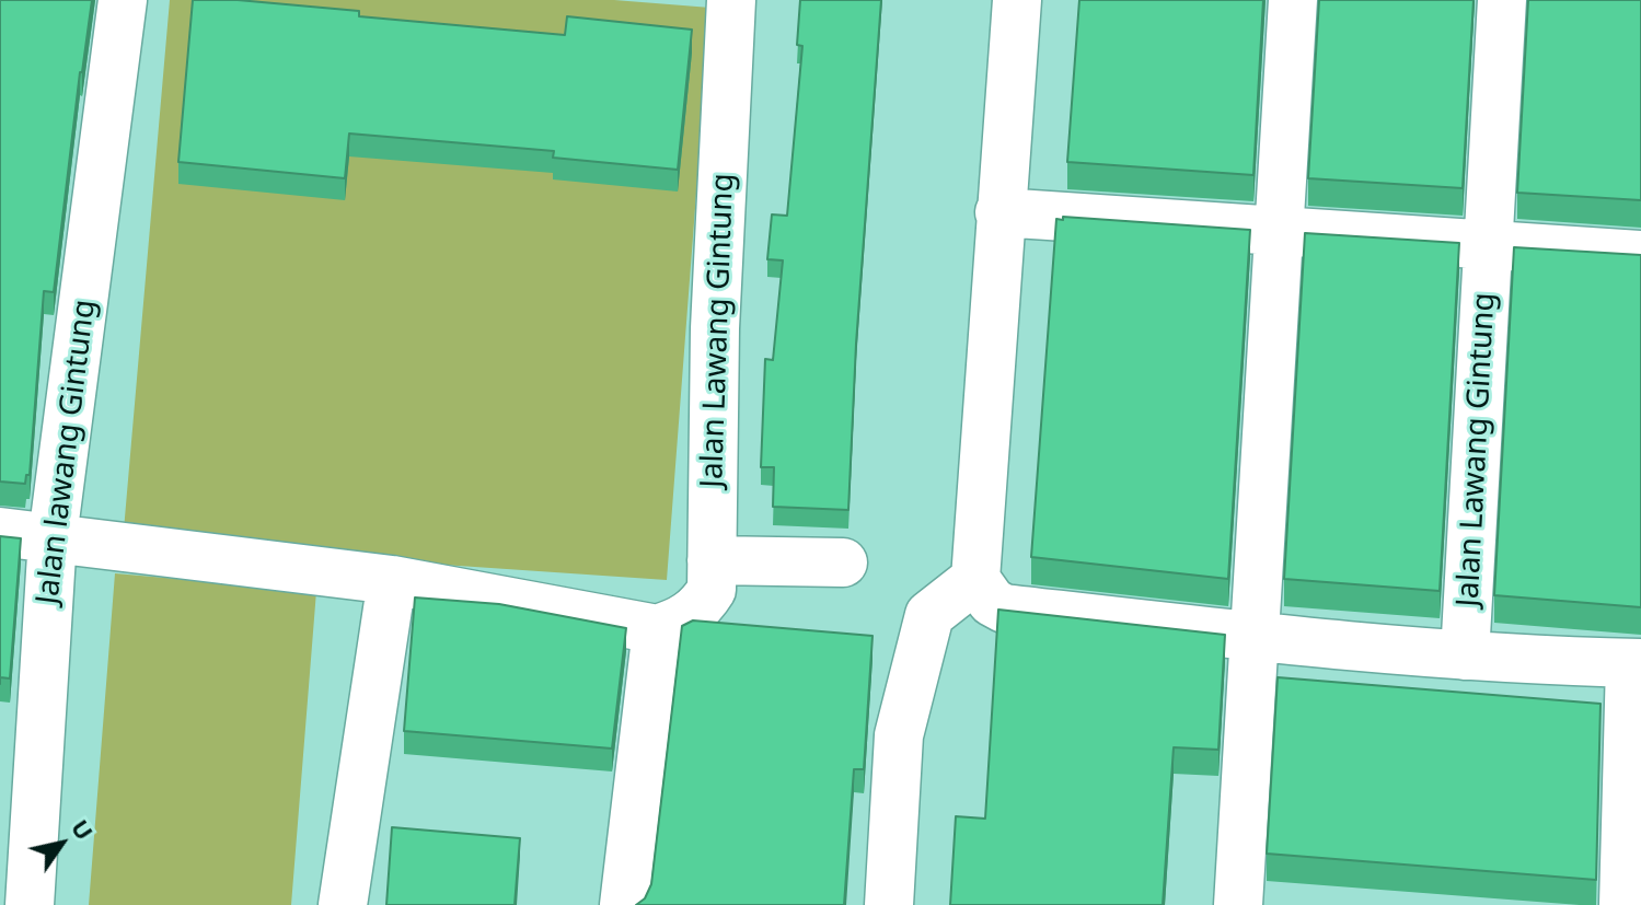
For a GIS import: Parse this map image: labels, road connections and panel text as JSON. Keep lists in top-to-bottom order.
{
  "streets": {
    "street": ["Jalan Lawang Gintung", "Jalan lawang Gintung"]
  },
  "crossings": [
    ["Jalan Lawang Gintung", "Jalan lawang Gintung"]
  ],
  "north": "top right"
}
